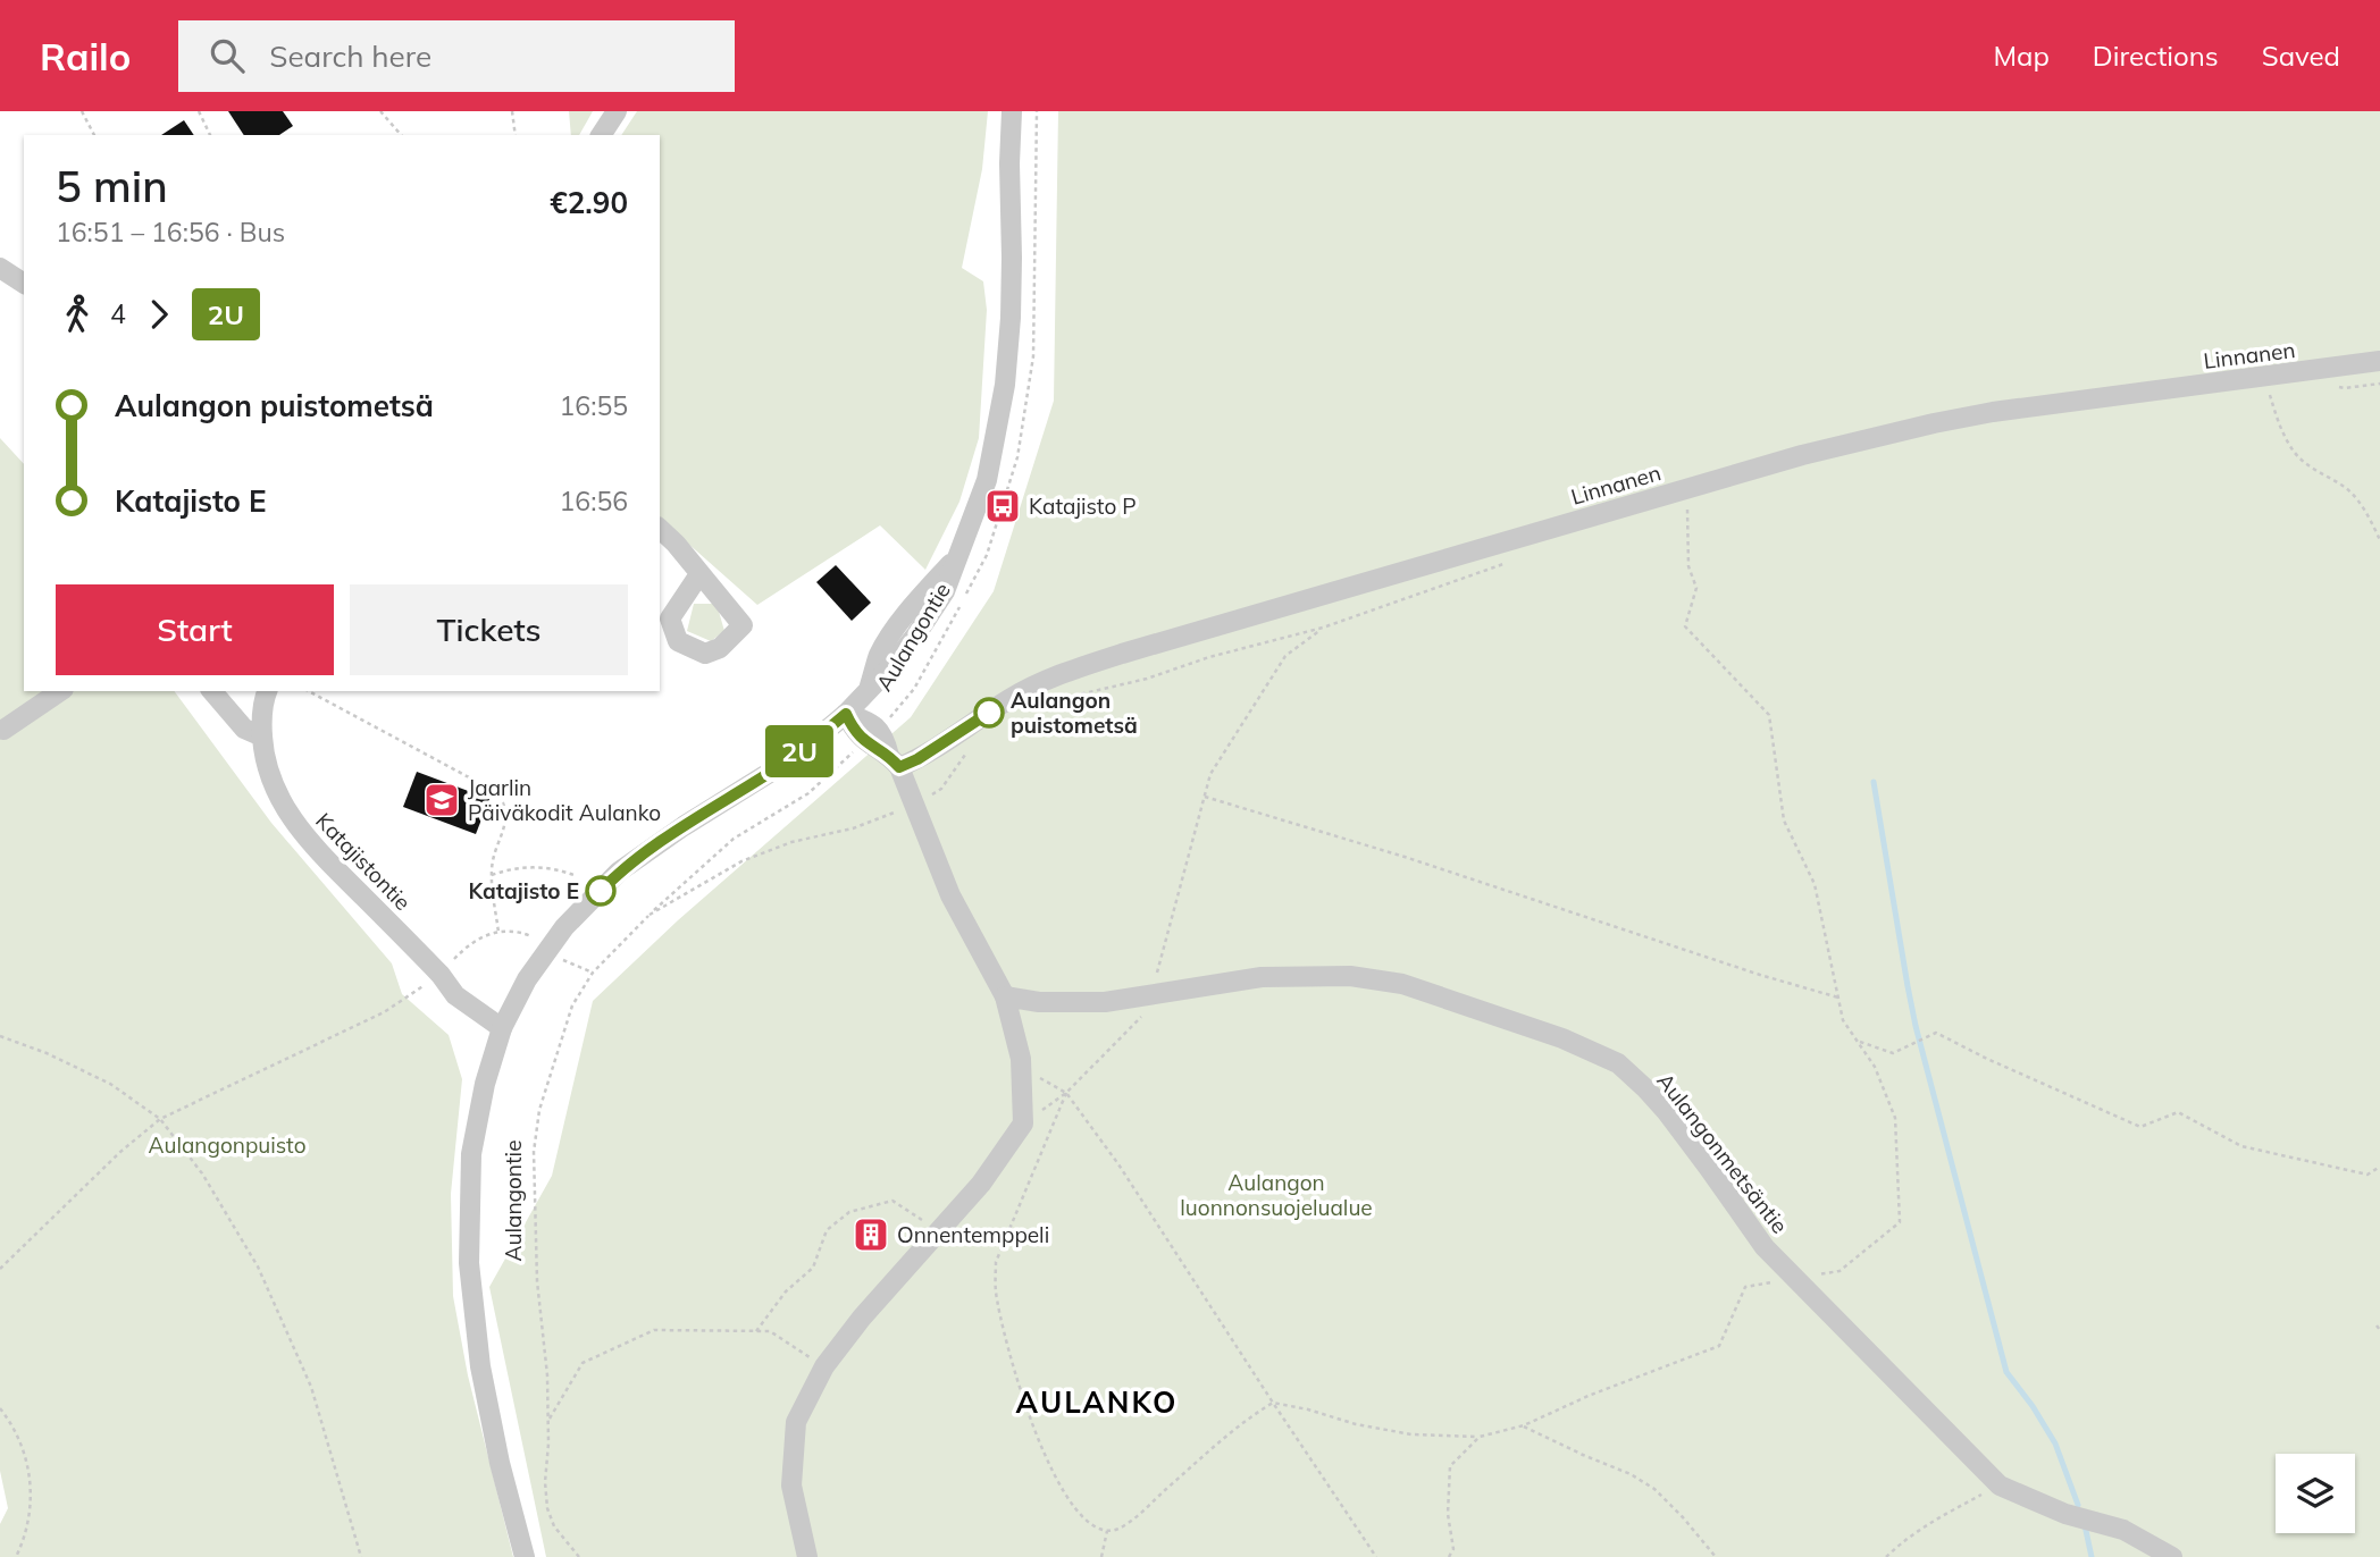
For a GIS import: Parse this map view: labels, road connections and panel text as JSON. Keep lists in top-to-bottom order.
{
  "streets": {
    "street": [
      "Linnanen",
      "Aulangontie",
      "Katajistontie",
      "Aulangonmetsäntie"
    ]
  },
  "crossings": [
    ["Aulangontie", "Katajistontie"]
  ],
  "districts": ["AULANKO"],
  "parks": ["Aulangonpuisto", "Aulangon luonnonsuojelualue"],
  "places": {
    "bus stop": ["Katajisto P"],
    "other": ["Aulangon puistometsä", "Katajisto E"],
    "school or university": ["Jaarlin Päiväkodit Aulanko"],
    "building": ["Onnentemppeli"]
  },
  "lines": ["bus line 2U"],
  "page": {
    "header": "Railo",
    "search": "Search here",
    "nav": ["Map", "Directions", "Saved"],
    "on_map": "2U",
    "heading": ["5 min", "16:51 – 16:56 · Bus", "€2.90"],
    "legs": ["4", "2U"],
    "list": [
      {
        "name": "Aulangon puistometsä",
        "value": "16:55"
      },
      {
        "name": "Katajisto E",
        "value": "16:56"
      }
    ],
    "buttons": ["Start", "Tickets"]
  }
}
